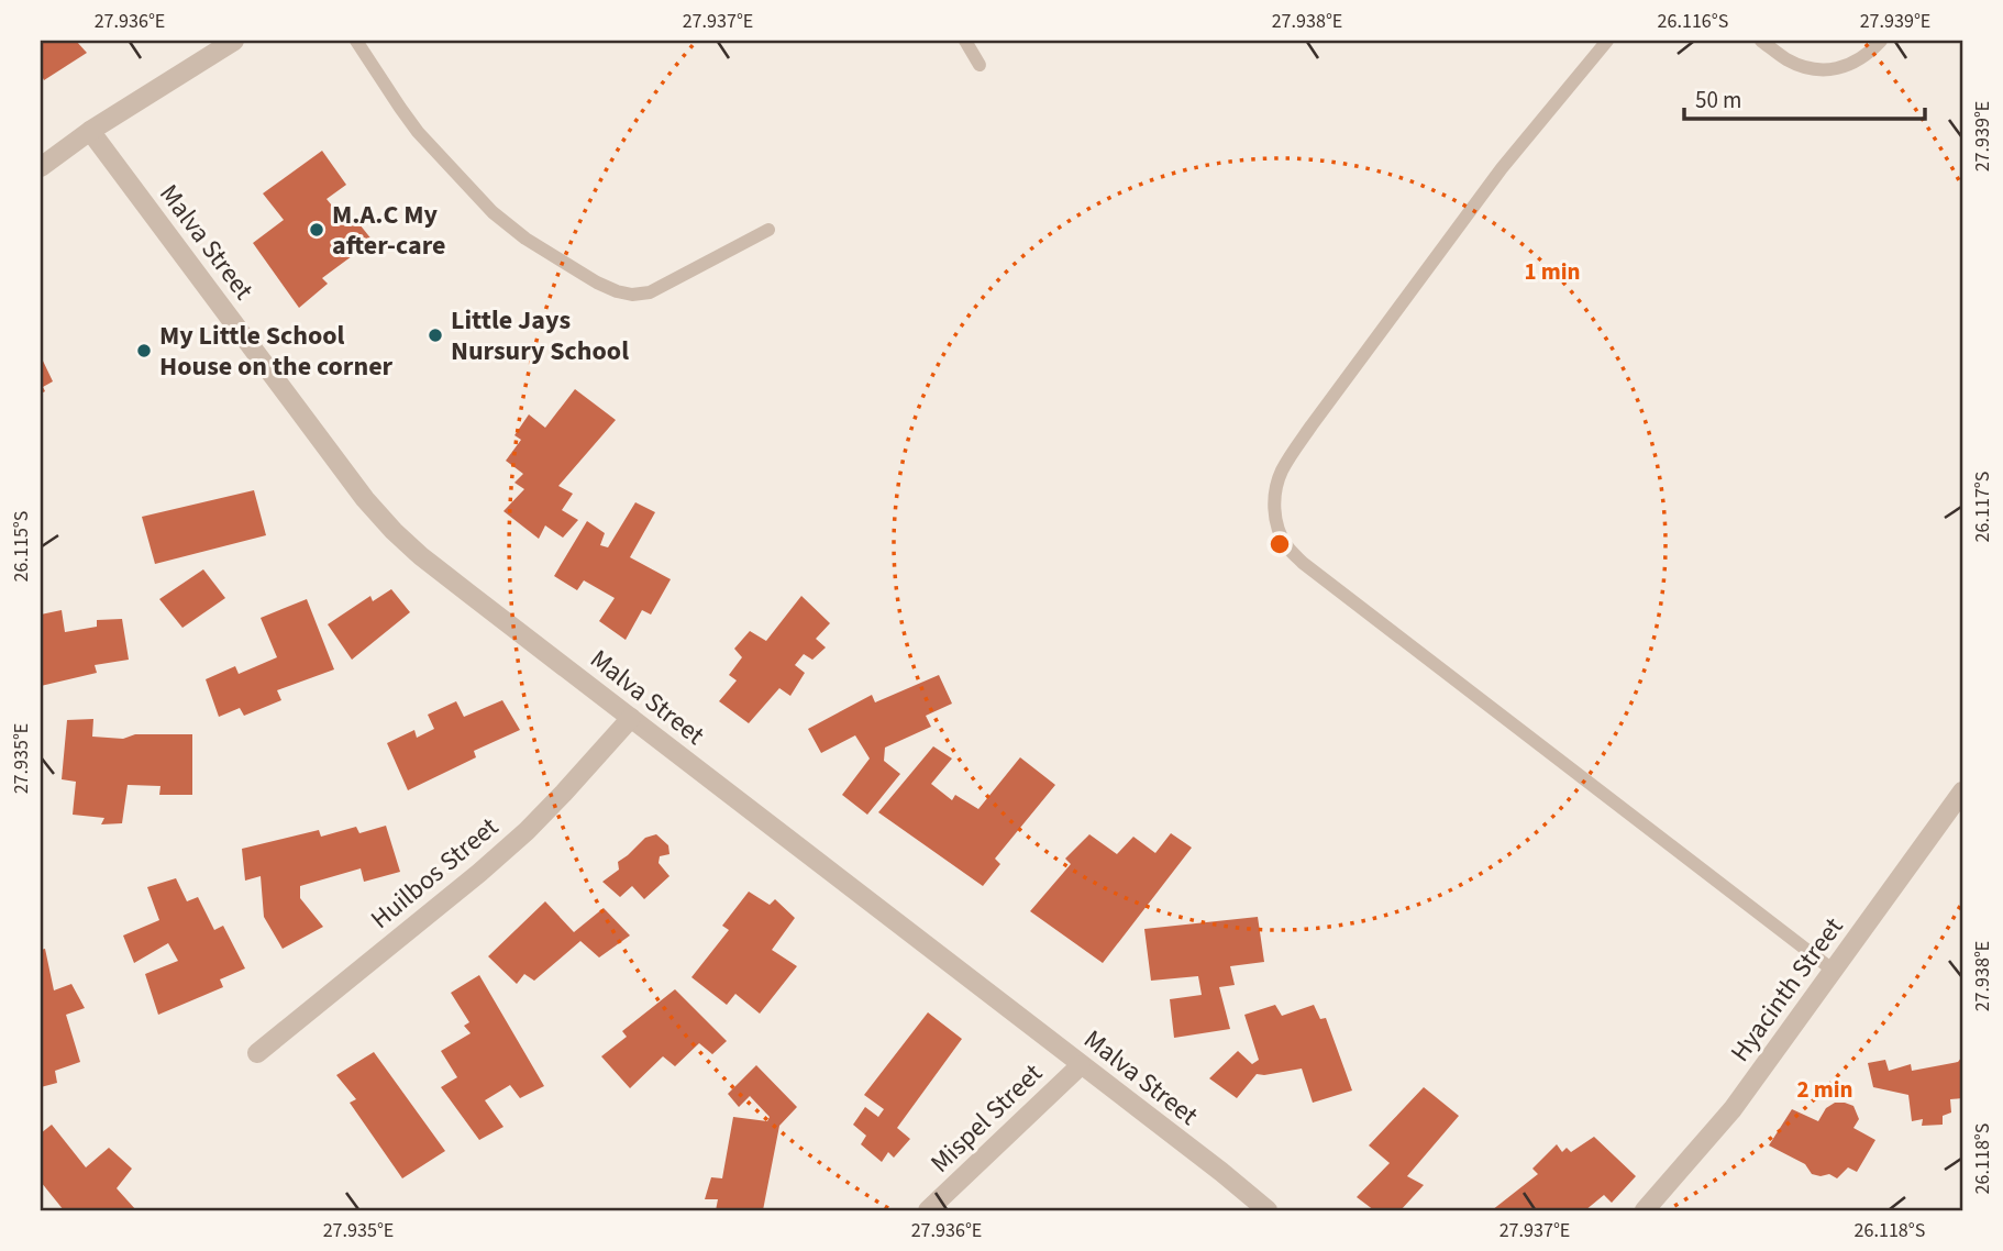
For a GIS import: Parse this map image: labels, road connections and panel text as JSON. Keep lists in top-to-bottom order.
{
  "streets": {
    "street": [
      "Malva Street",
      "Huilbos Street",
      "Hyacinth Street",
      "Mispel Street"
    ]
  },
  "crossings": [
    ["Malva Street", "Huilbos Street"],
    ["Malva Street", "Mispel Street"]
  ],
  "places": ["M.A.C My after-care", "Little Jays Nursury School", "My Little School House on the corner"],
  "scale_bar": "50 m",
  "coordinates": [
    "27.936°E",
    "27.937°E",
    "27.938°E",
    "26.116°S",
    "27.939°E",
    "26.117°S",
    "26.115°S",
    "27.935°E",
    "26.118°S"
  ],
  "rings": ["1 min", "2 min"]
}
